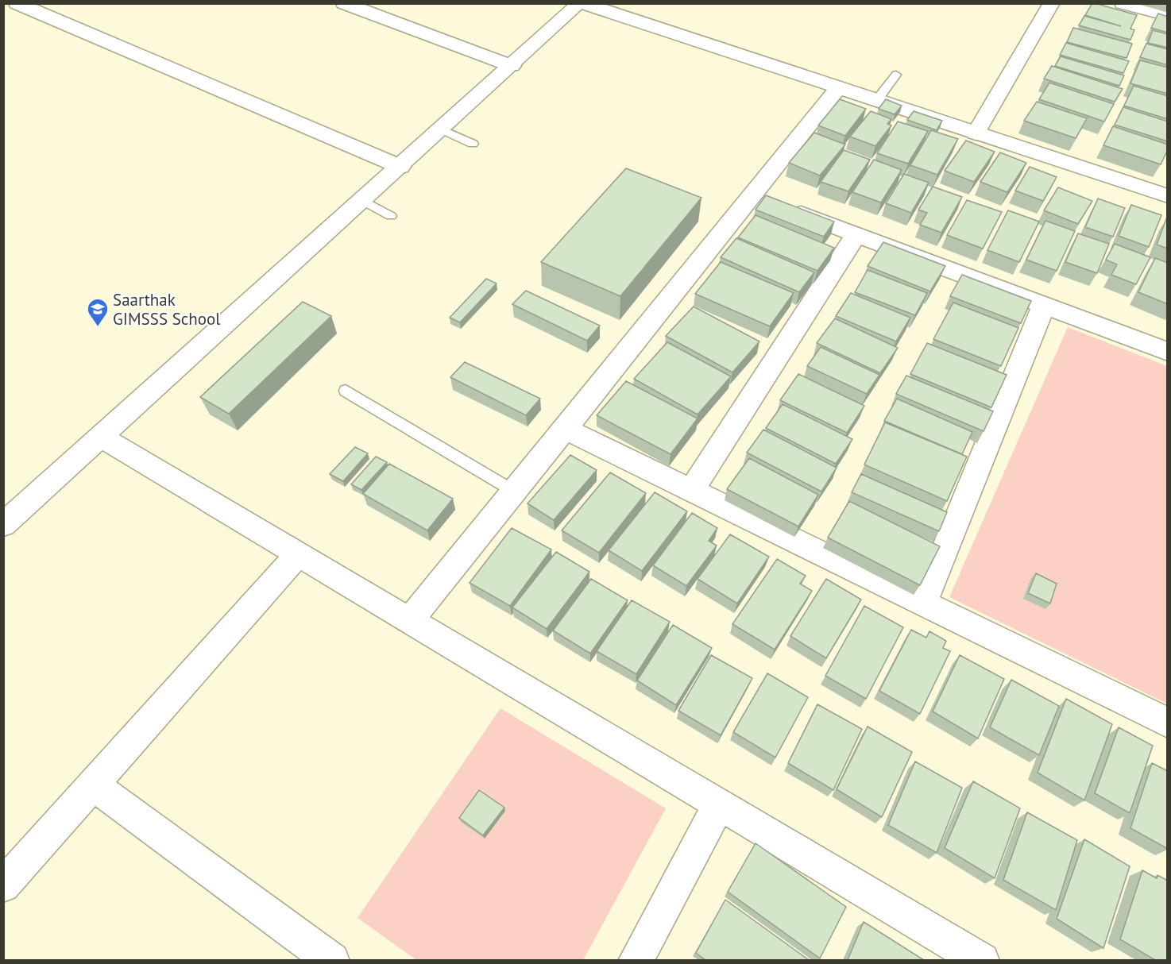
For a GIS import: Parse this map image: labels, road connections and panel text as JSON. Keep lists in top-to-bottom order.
{
  "places": {
    "school or university": ["Saarthak GIMSSS School"]
  }
}
